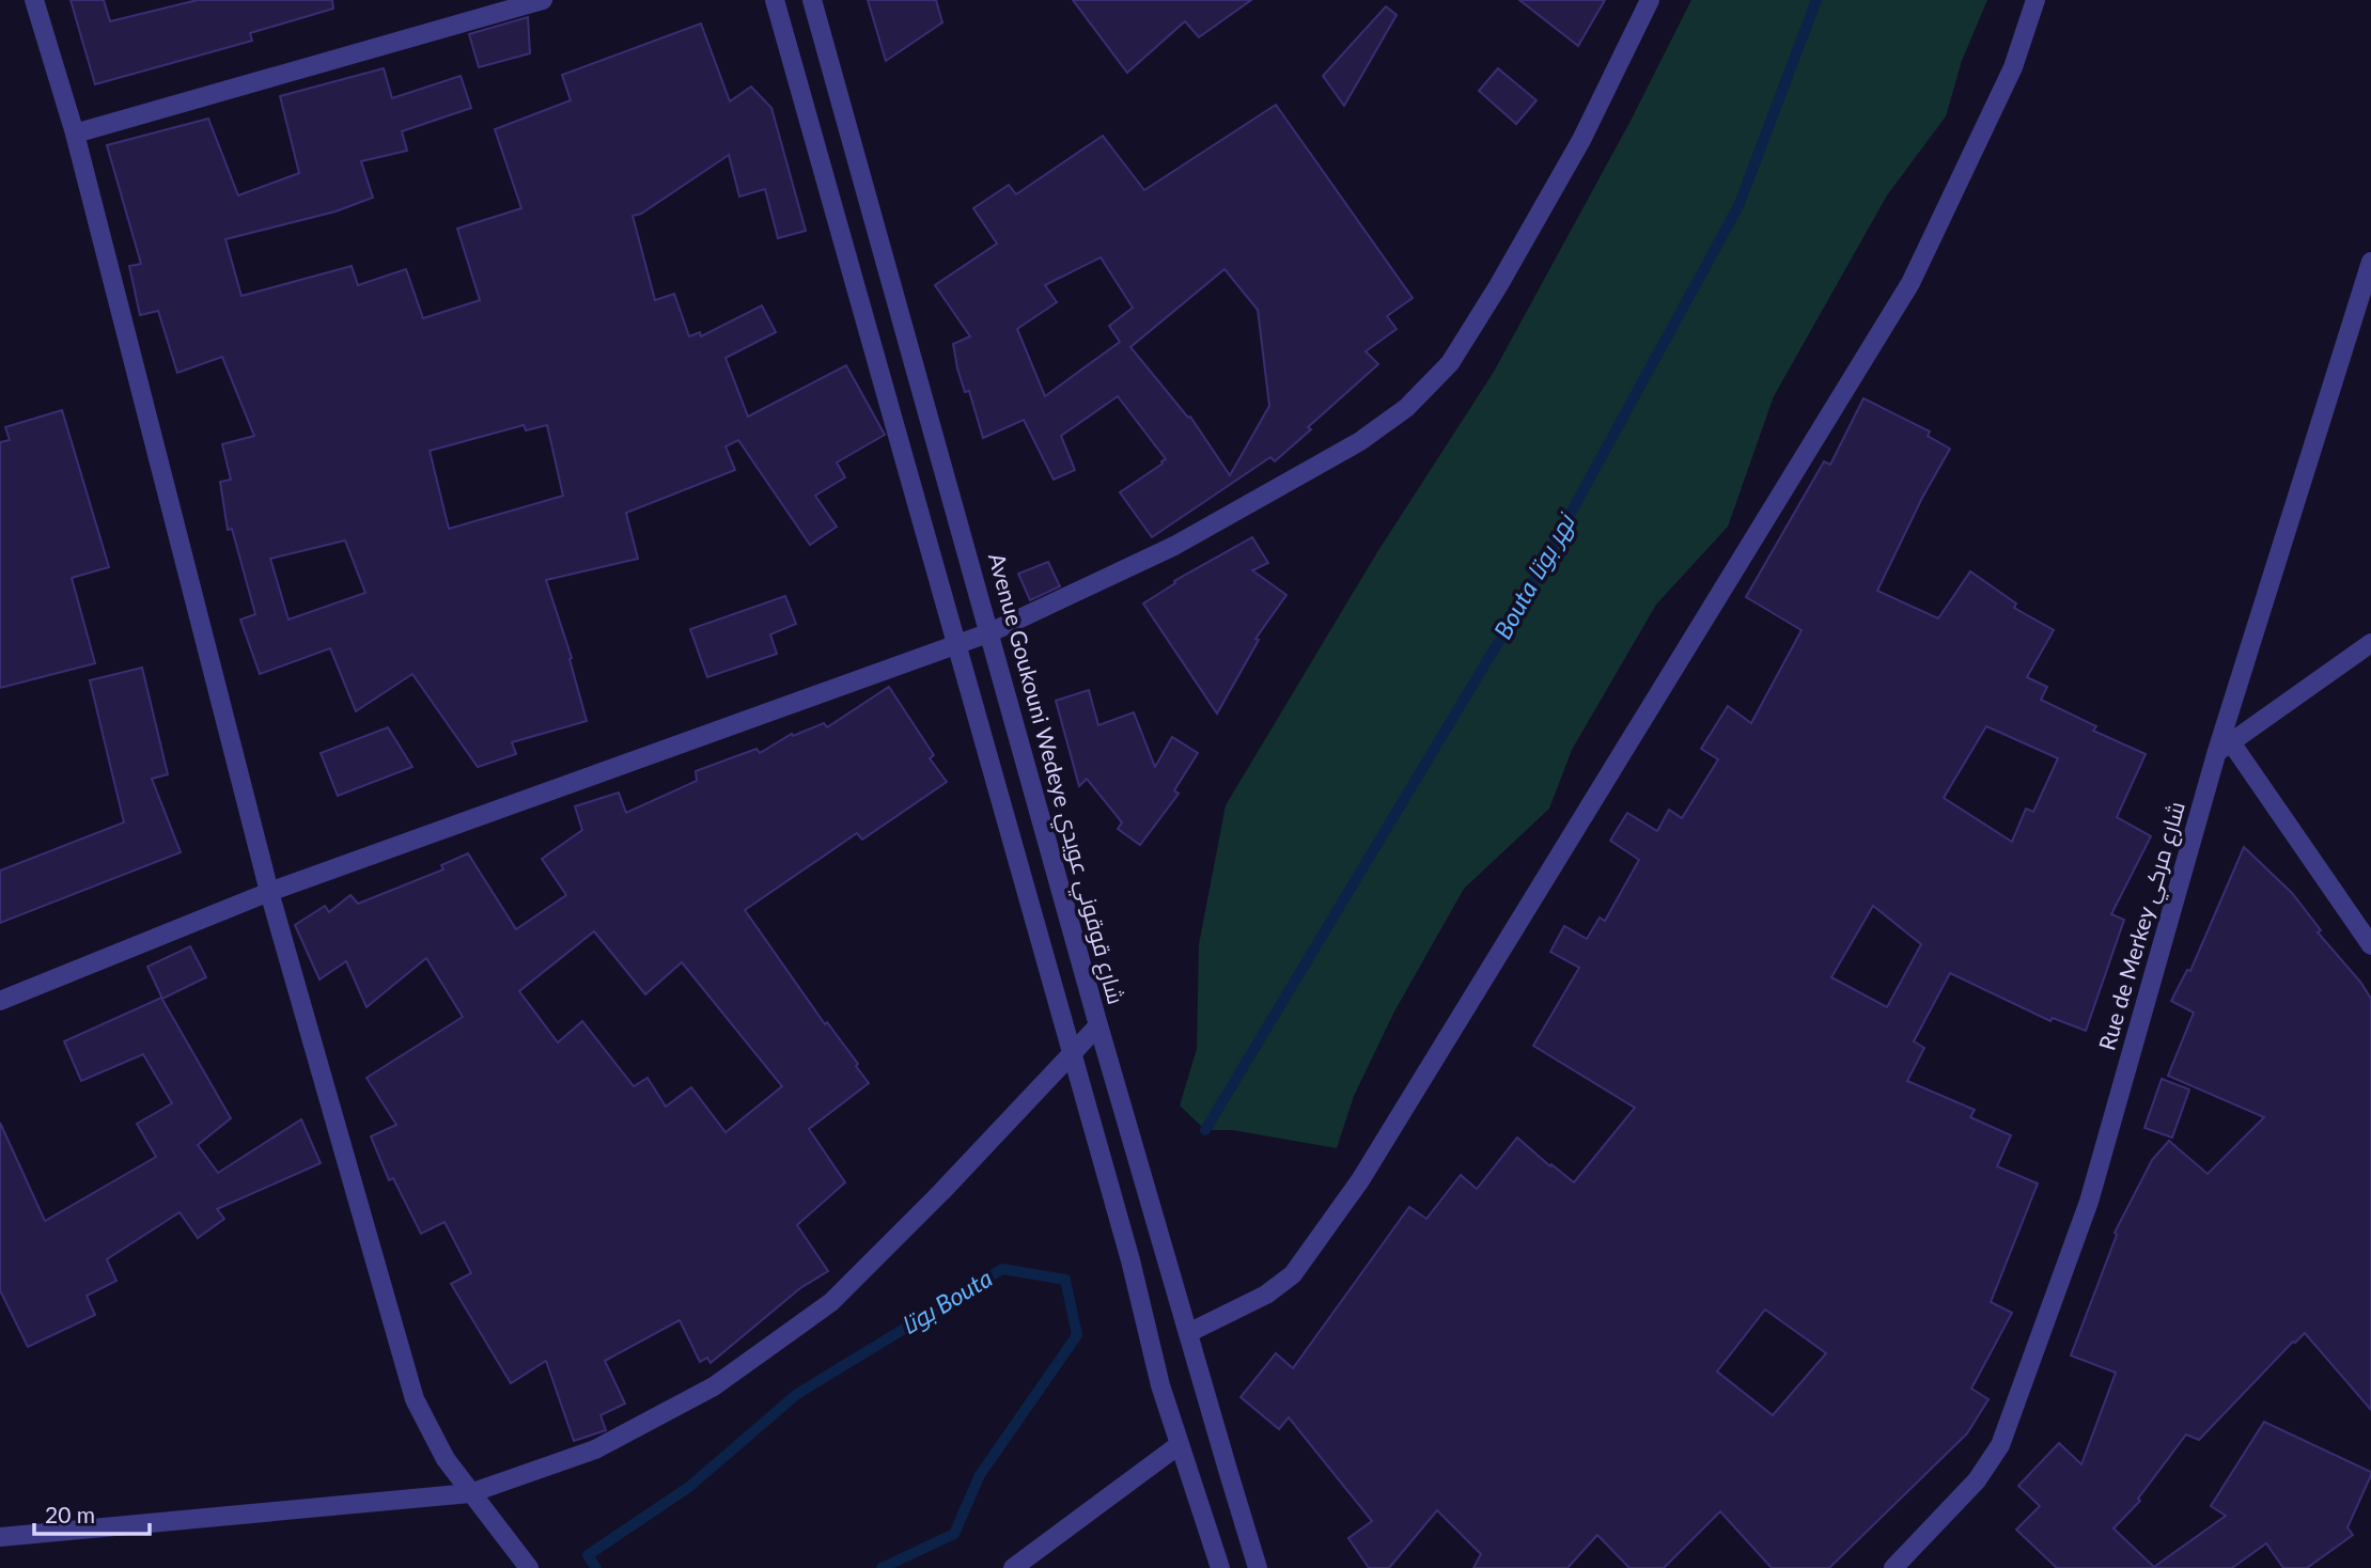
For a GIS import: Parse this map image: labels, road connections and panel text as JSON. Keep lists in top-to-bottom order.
{
  "streets": {
    "street": ["Avenue Goukouni Wedeye شارع قوقوني عويدي", "Rue de Merkey شارع مركي"]
  },
  "water": ["Bouta نهر بوتا", "بوتا Bouta"],
  "scale_bar": "20 m"
}
